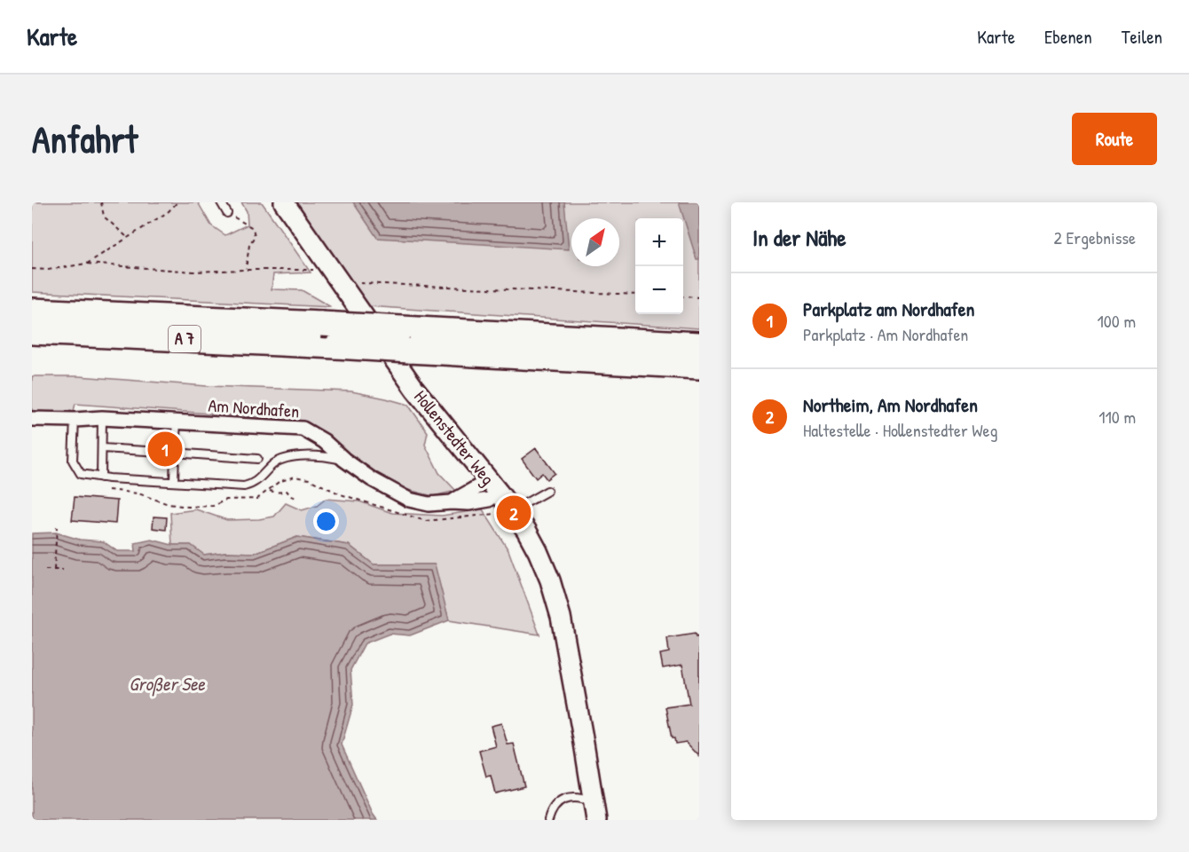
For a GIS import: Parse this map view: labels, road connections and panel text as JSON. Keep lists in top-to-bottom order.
{
  "streets": {
    "highway": ["A 7"],
    "main road": ["Hollenstedter Weg"],
    "street": ["Am Nordhafen"]
  },
  "crossings": [
    ["Am Nordhafen", "Hollenstedter Weg"]
  ],
  "water": ["Großer See"],
  "north": "top right",
  "page": {
    "header": "Karte",
    "nav": ["Karte", "Ebenen", "Teilen"],
    "buttons": "Route",
    "title": "Anfahrt",
    "heading": ["In der Nähe", "2 Ergebnisse"],
    "map_buttons": ["+", "−"],
    "list": [
      {
        "mark": "1",
        "name": "Parkplatz am Nordhafen",
        "note": "Parkplatz · Am Nordhafen",
        "value": "100 m"
      },
      {
        "mark": "2",
        "name": "Northeim, Am Nordhafen",
        "note": "Haltestelle · Hollenstedter Weg",
        "value": "110 m"
      }
    ],
    "pins": ["1", "2"]
  }
}
